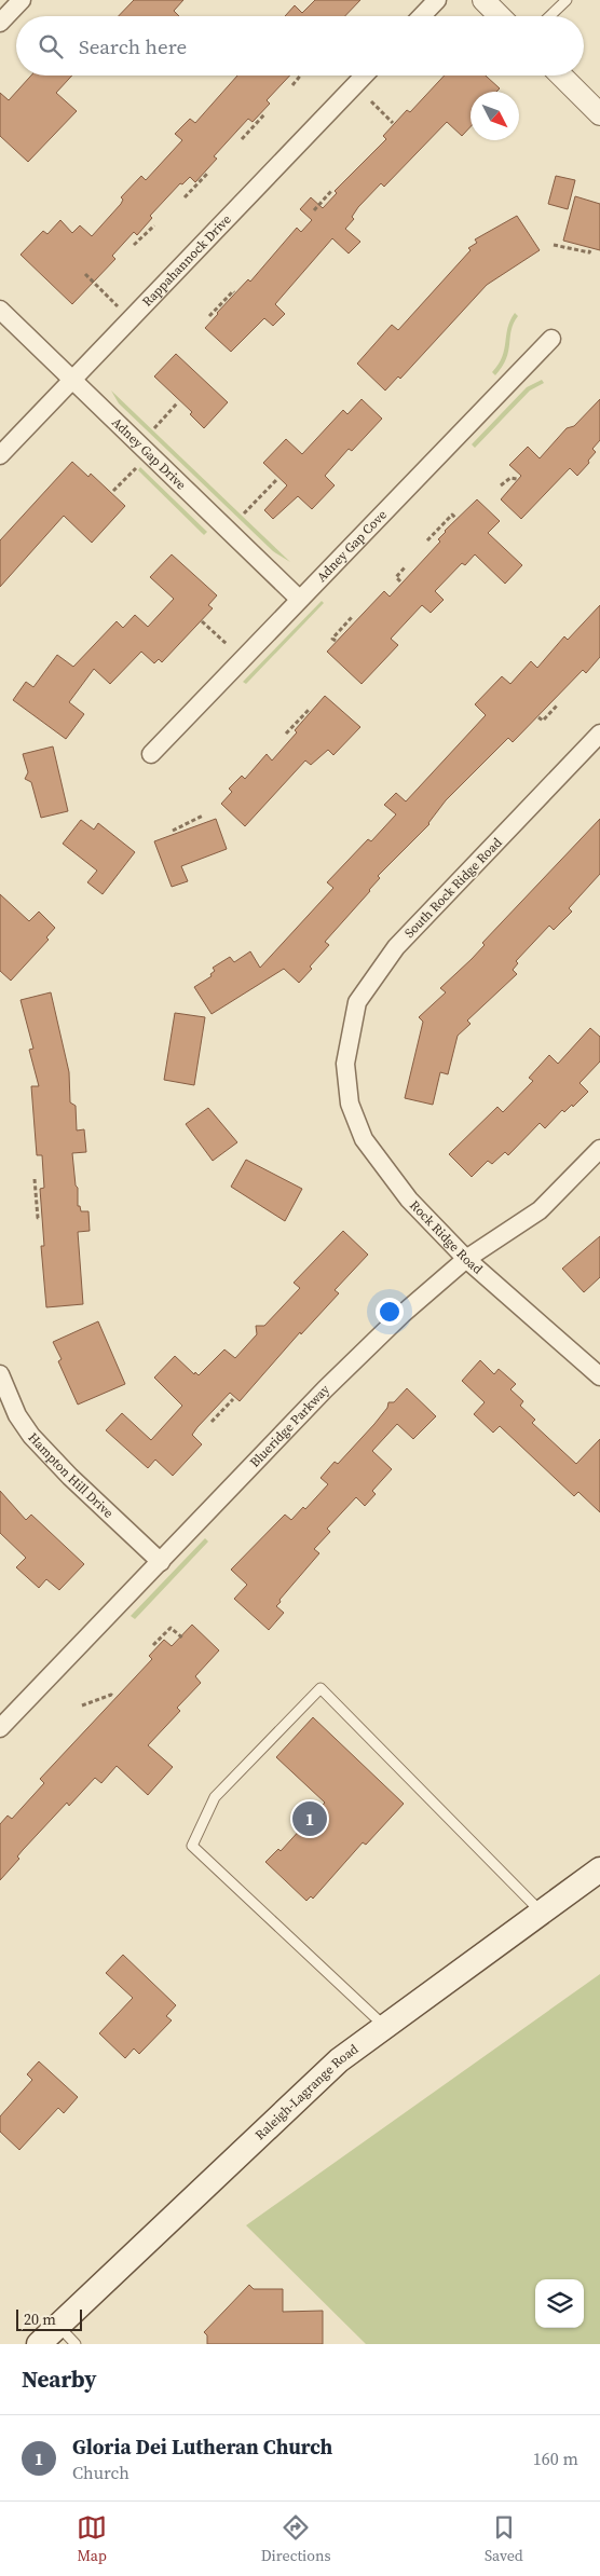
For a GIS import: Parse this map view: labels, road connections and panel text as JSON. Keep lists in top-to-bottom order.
{
  "streets": {
    "main road": ["Raleigh-Lagrange Road"],
    "street": [
      "Rappahannock Drive",
      "Adney Gap Drive",
      "Adney Gap Cove",
      "South Rock Ridge Road",
      "Rock Ridge Road",
      "Blueridge Parkway",
      "Hampton Hill Drive"
    ]
  },
  "crossings": [
    ["Rappahannock Drive", "Adney Gap Drive"],
    ["Adney Gap Drive", "Adney Gap Cove"],
    ["South Rock Ridge Road", "Rock Ridge Road"],
    ["Rock Ridge Road", "Blueridge Parkway"],
    ["Blueridge Parkway", "Hampton Hill Drive"]
  ],
  "scale_bar": "20 m",
  "north": "bottom right",
  "page": {
    "search": "Search here",
    "pins": "1",
    "scale": "20 m",
    "heading": "Nearby",
    "list": [
      {
        "mark": "1",
        "name": "Gloria Dei Lutheran Church",
        "note": "Church",
        "value": "160 m"
      }
    ],
    "nav": ["Map", "Directions", "Saved"]
  }
}
